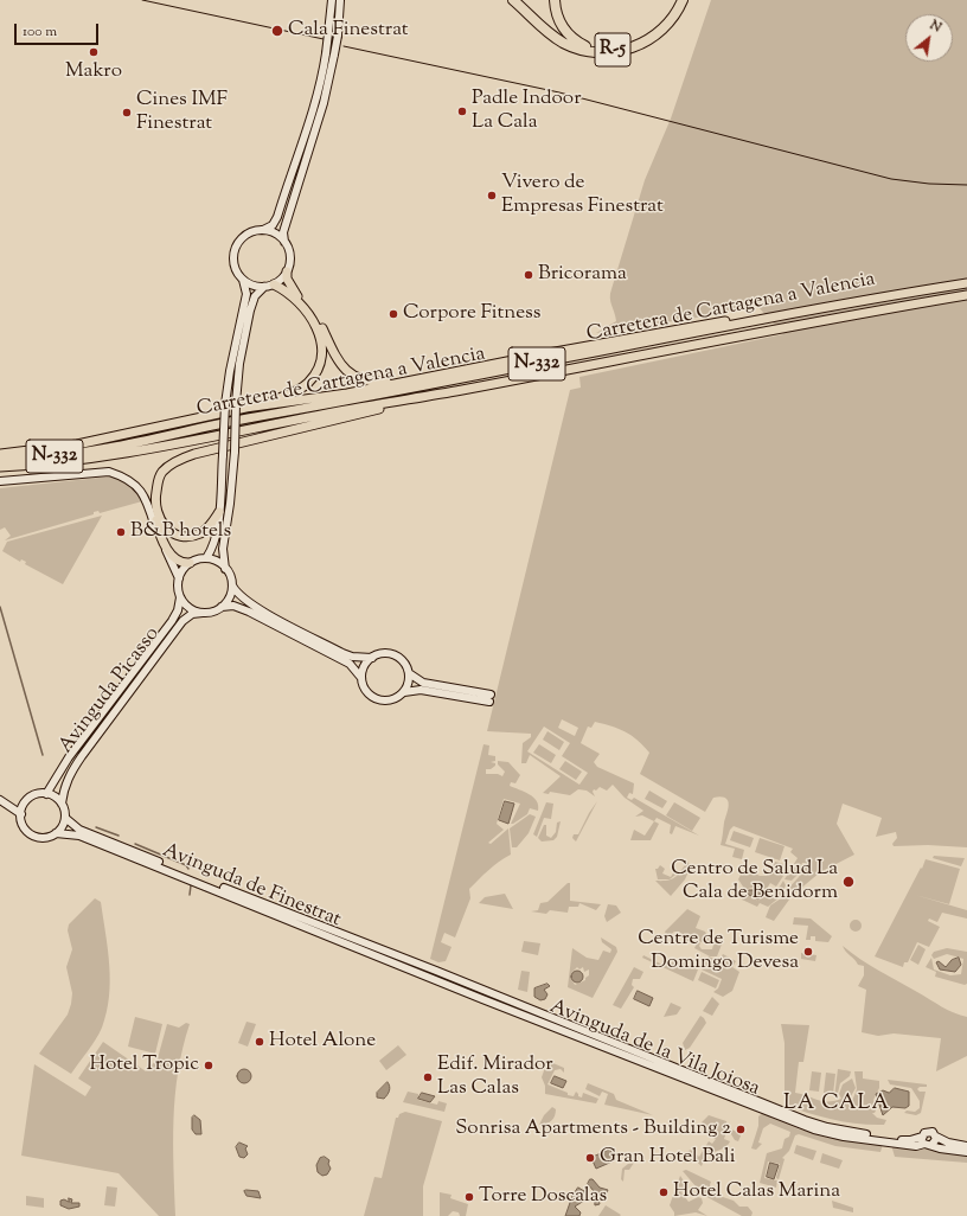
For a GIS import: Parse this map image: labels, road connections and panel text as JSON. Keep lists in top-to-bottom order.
{
  "streets": {
    "highway": ["R-5", "Carretera de Cartagena a Valencia", "N-332"],
    "main road": ["Avinguda Picasso", "Avinguda de Finestrat", "Avinguda de la Vila Joiosa"]
  },
  "crossings": [
    ["Avinguda Picasso", "Avinguda de Finestrat"],
    ["Avinguda de Finestrat", "Avinguda de la Vila Joiosa"]
  ],
  "districts": ["LA CALA"],
  "places": [
    "Cala Finestrat",
    "Makro",
    "Padle Indoor La Cala",
    "Cines IMF Finestrat",
    "Vivero de Empresas Finestrat",
    "Bricorama",
    "Corpore Fitness",
    "B&B hotels",
    "Centro de Salud La Cala de Benidorm",
    "Centre de Turisme Domingo Devesa",
    "Hotel Alone",
    "Hotel Tropic",
    "Edif. Mirador Las Calas",
    "Sonrisa Apartments - Building 2",
    "Gran Hotel Bali",
    "Hotel Calas Marina",
    "Torre Doscalas"
  ],
  "scale_bar": "100 m",
  "north": "top right"
}
